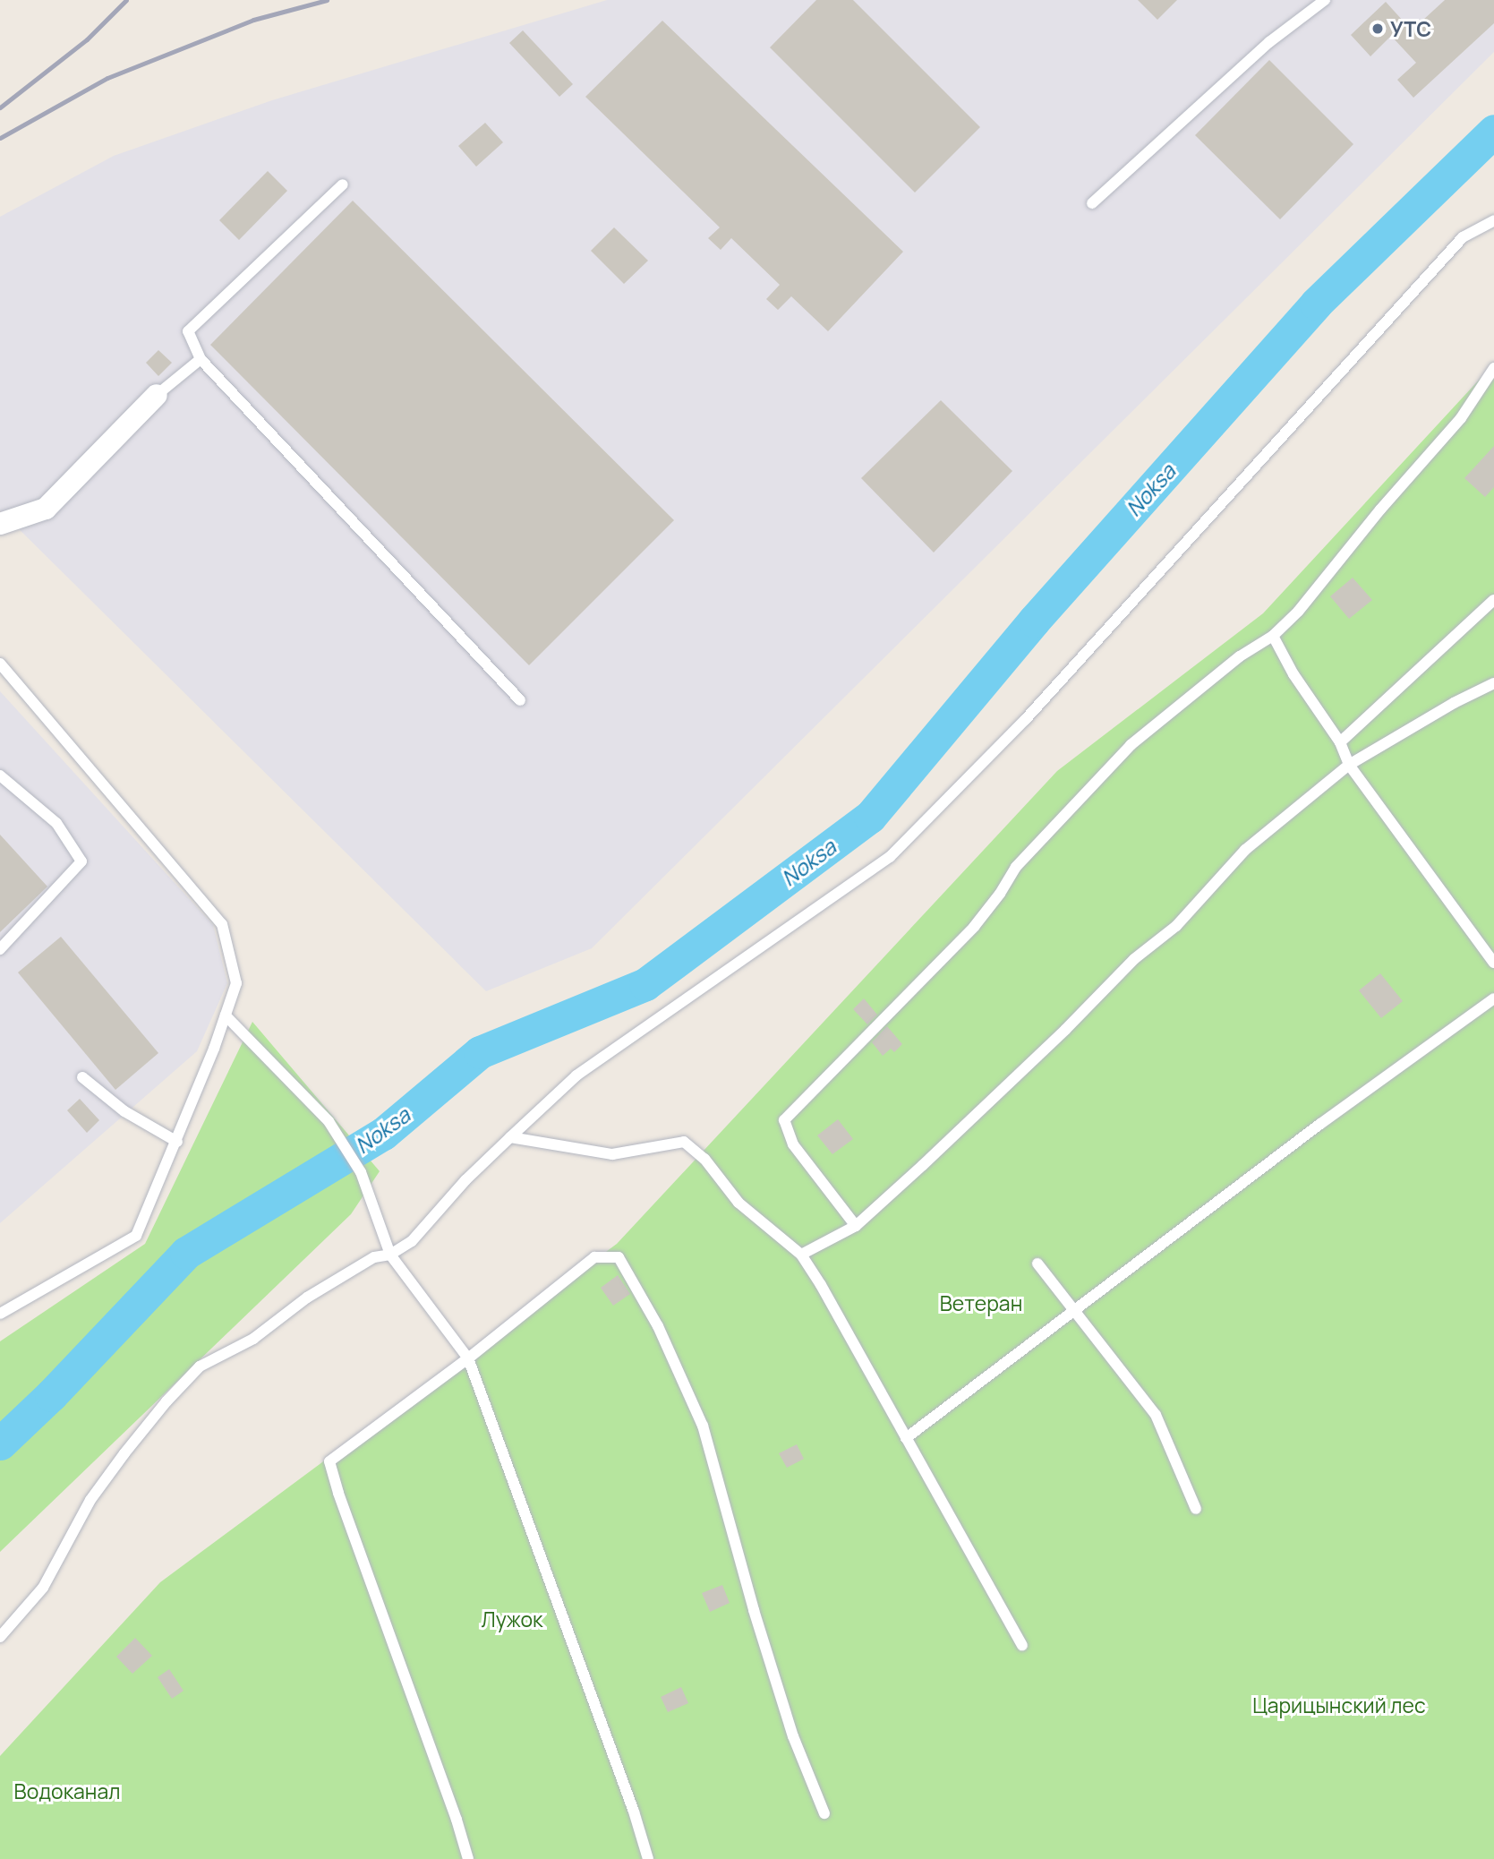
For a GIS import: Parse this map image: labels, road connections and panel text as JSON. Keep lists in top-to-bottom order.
{
  "water": ["Noksa"],
  "parks": [
    "Ветеран",
    "Лужок",
    "Царицынский лес",
    "Водоканал"
  ],
  "places": ["УТС"]
}
